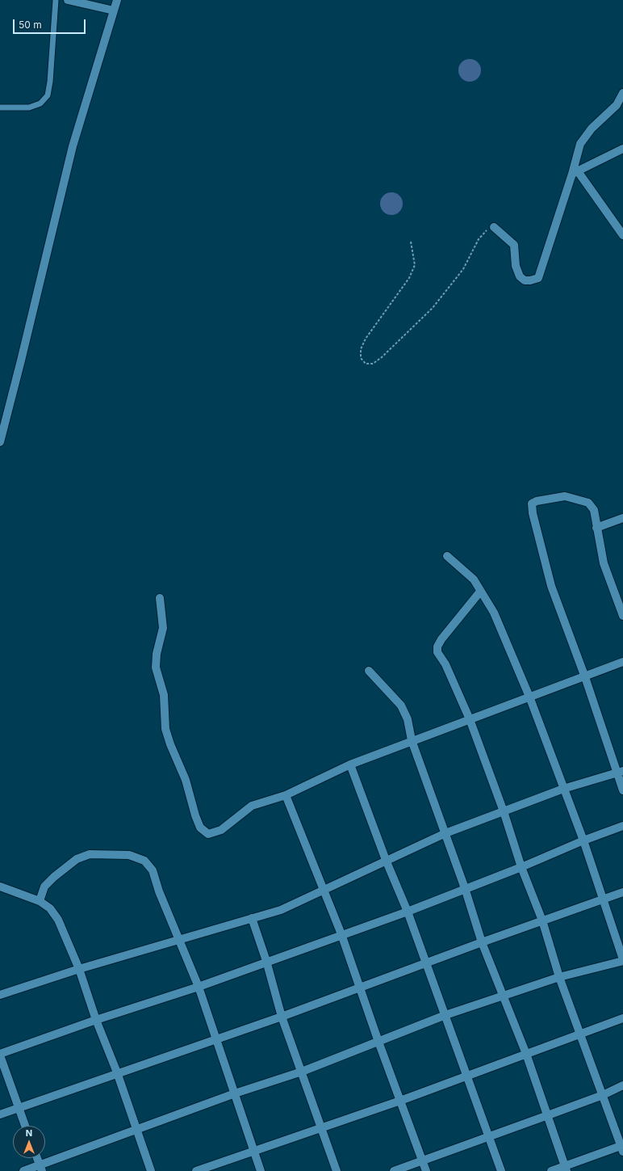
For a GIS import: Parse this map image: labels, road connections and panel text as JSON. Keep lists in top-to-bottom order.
{
  "scale_bar": "50 m",
  "north": "top"
}
